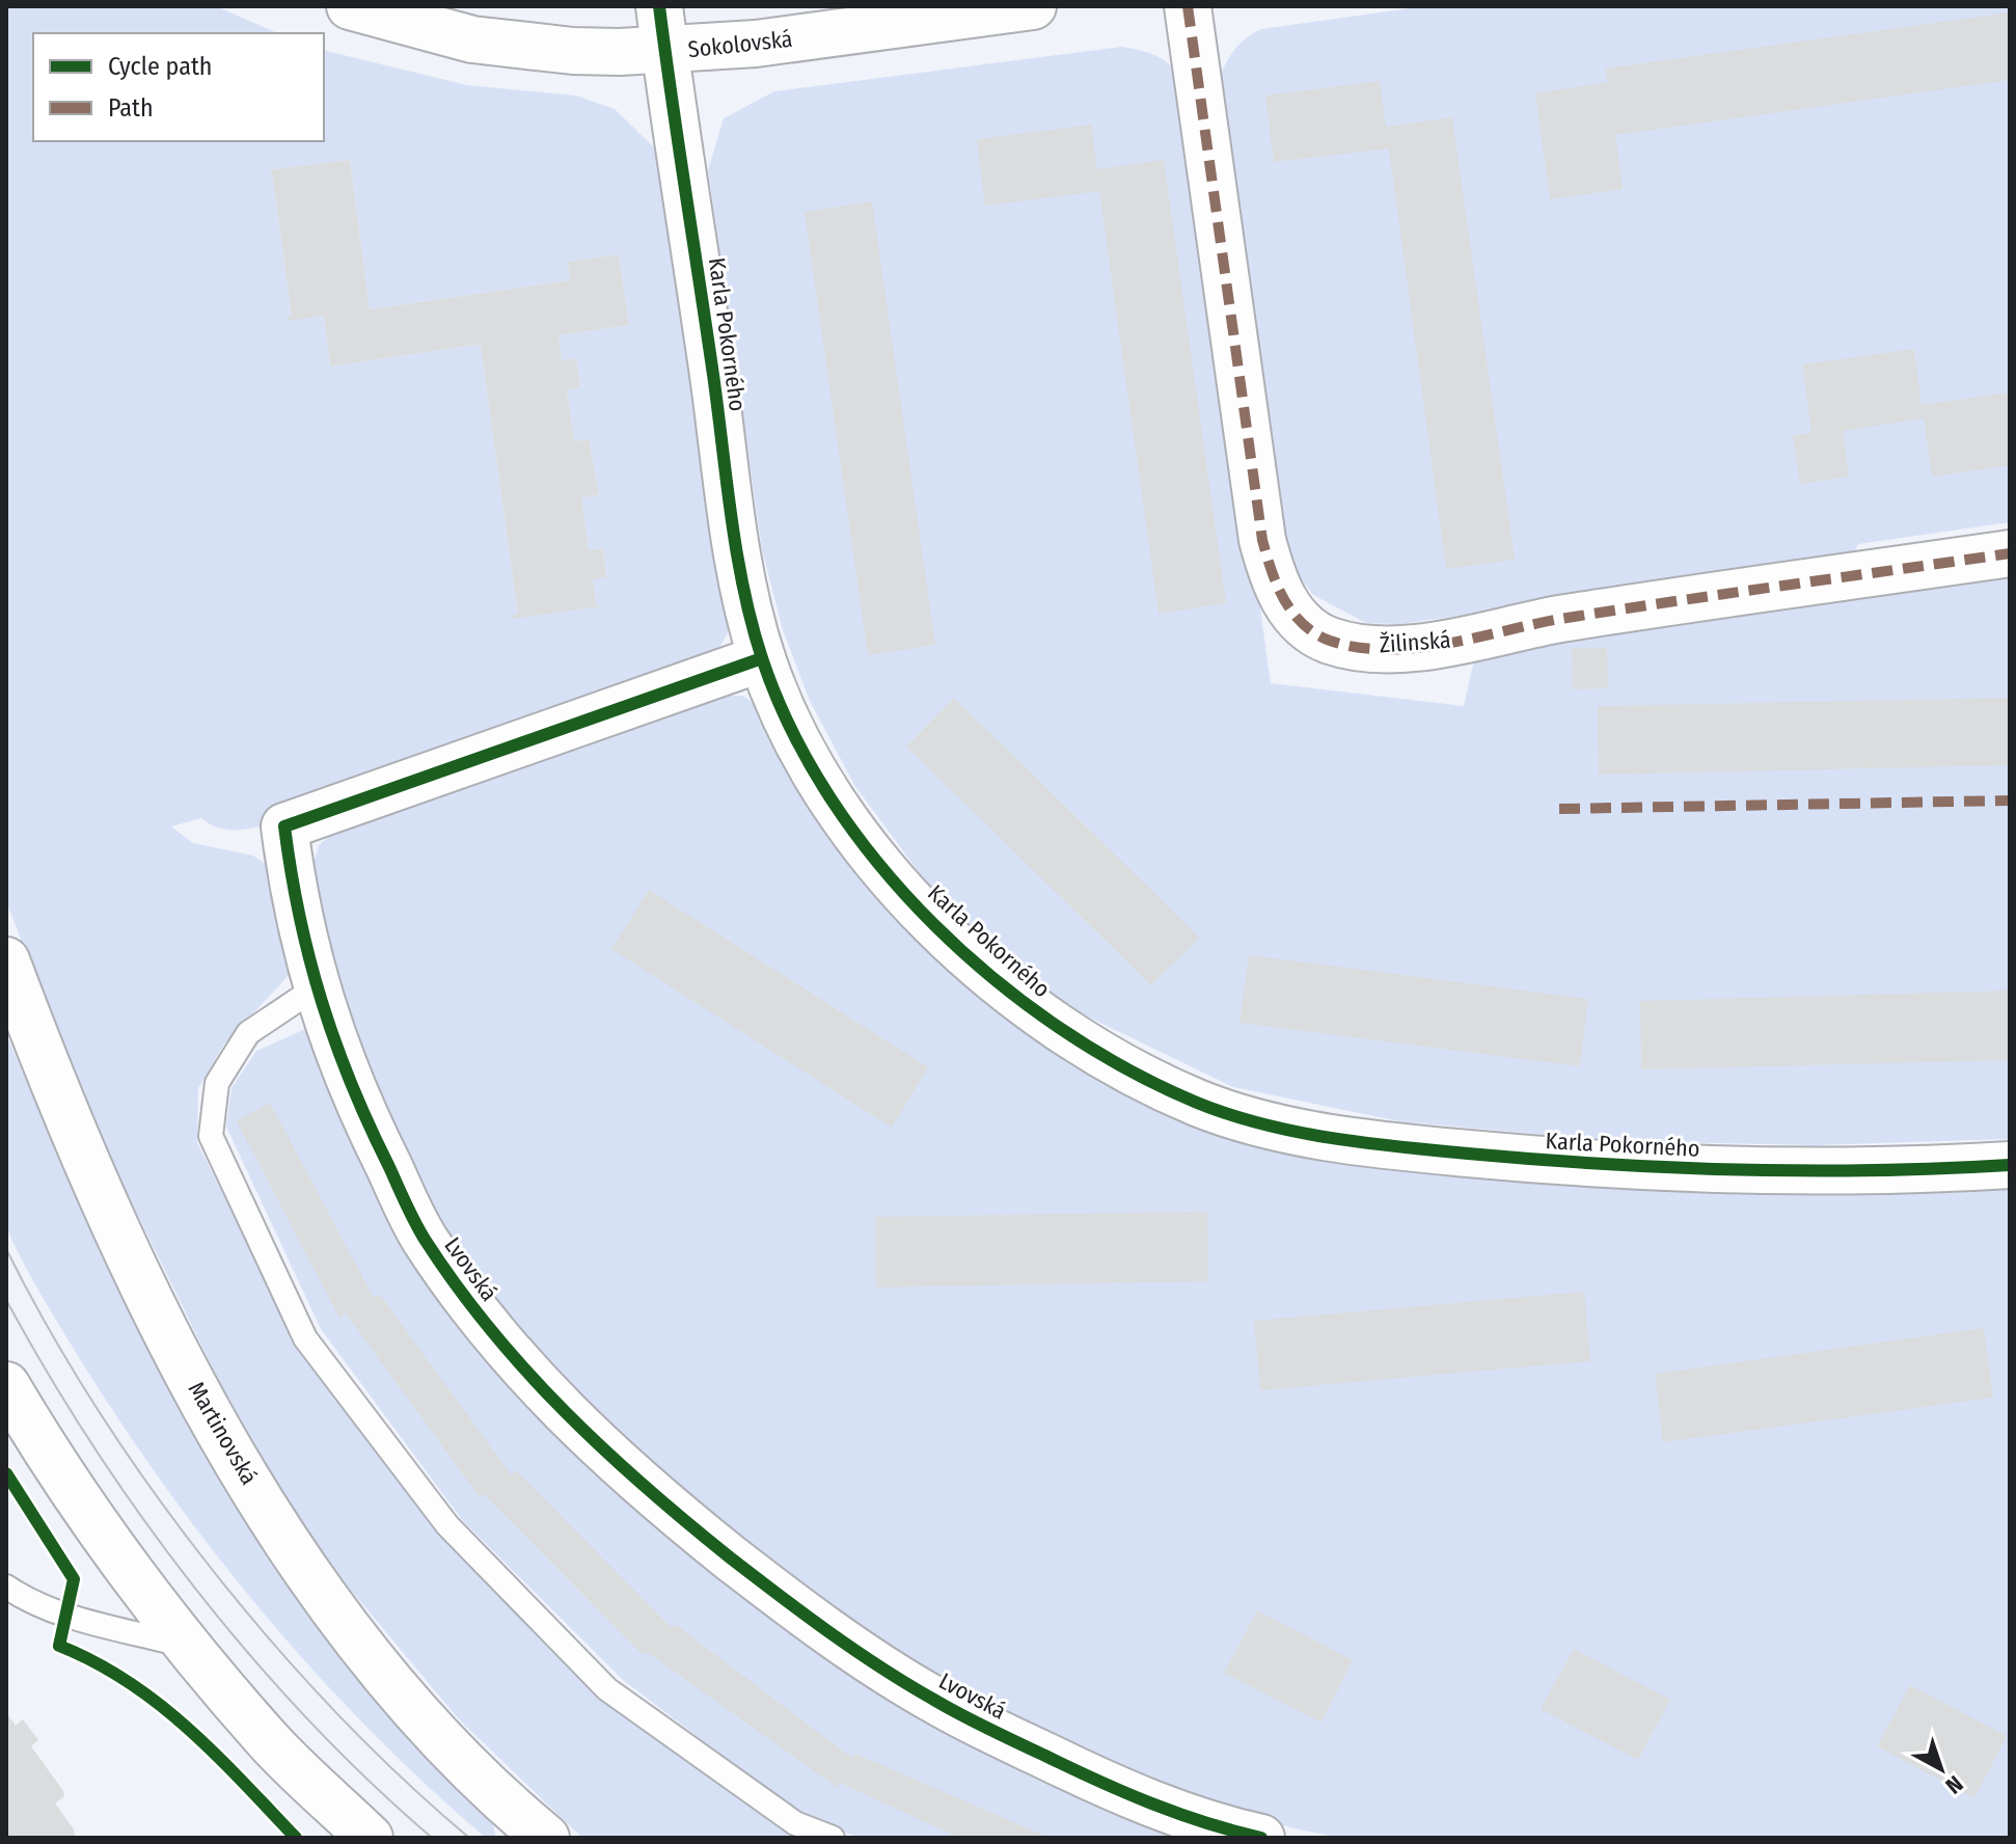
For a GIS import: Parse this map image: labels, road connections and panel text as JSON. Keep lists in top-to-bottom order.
{
  "streets": {
    "street": [
      "Sokolovská",
      "Karla Pokorného",
      "Žilinská",
      "Lvovská",
      "Martinovská"
    ]
  },
  "crossings": [
    ["Sokolovská", "Karla Pokorného"],
    ["Karla Pokorného", "Lvovská"]
  ],
  "legend": ["Cycle path", "Path"],
  "north": "bottom right"
}
